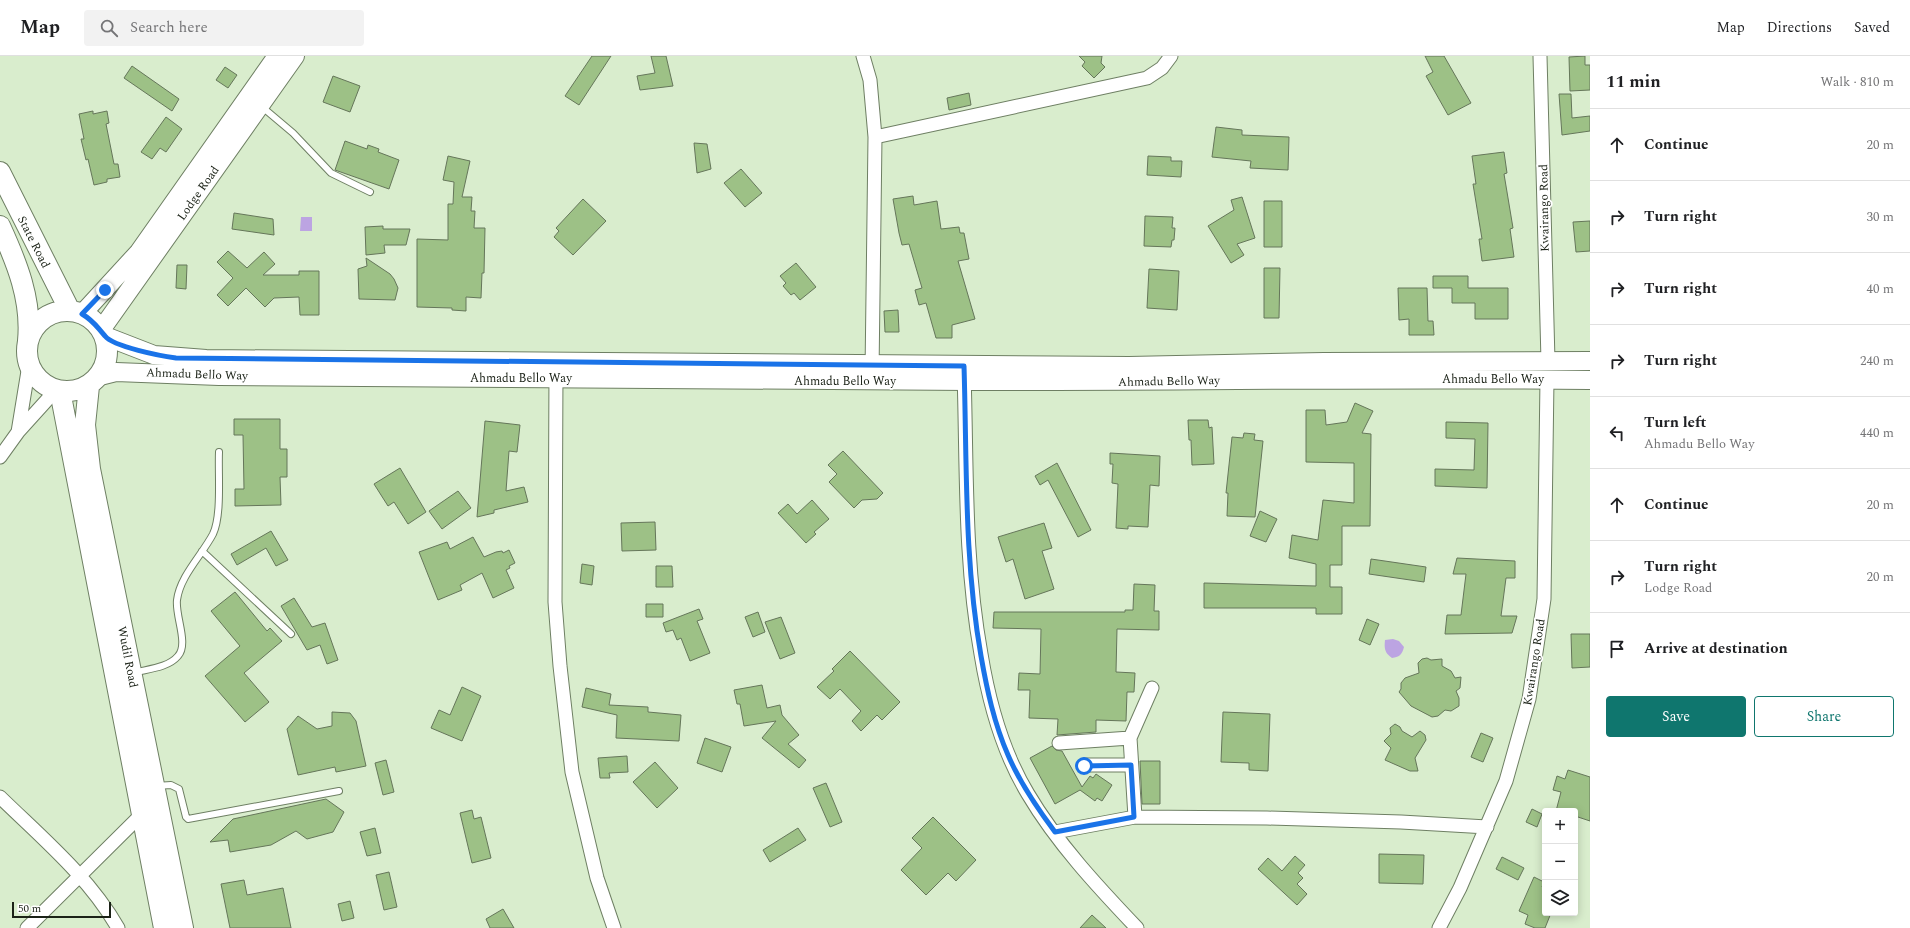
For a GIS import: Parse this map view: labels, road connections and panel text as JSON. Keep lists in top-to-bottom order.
{
  "streets": {
    "main road": [
      "Lodge Road",
      "State Road",
      "Ahmadu Bello Way",
      "Wudil Road"
    ],
    "street": ["Kwairango Road"]
  },
  "crossings": [
    ["Lodge Road", "State Road"],
    ["Lodge Road", "Ahmadu Bello Way"],
    ["Lodge Road", "Wudil Road"],
    ["Kwairango Road", "Ahmadu Bello Way"],
    ["State Road", "Ahmadu Bello Way"],
    ["State Road", "Wudil Road"],
    ["Ahmadu Bello Way", "Wudil Road"]
  ],
  "scale_bar": "50 m",
  "page": {
    "header": "Map",
    "search": "Search here",
    "nav": ["Map", "Directions", "Saved"],
    "heading": ["11 min", "Walk · 810 m"],
    "list": [
      ["Continue", "20 m"],
      ["Turn right", "30 m"],
      ["Turn right", "40 m"],
      ["Turn right", "240 m"],
      ["Turn left", "Ahmadu Bello Way", "440 m"],
      ["Continue", "20 m"],
      ["Turn right", "Lodge Road", "20 m"],
      "Arrive at destination"
    ],
    "buttons": ["Save", "Share"],
    "map_buttons": ["+", "−"],
    "scale": "50 m"
  }
}
